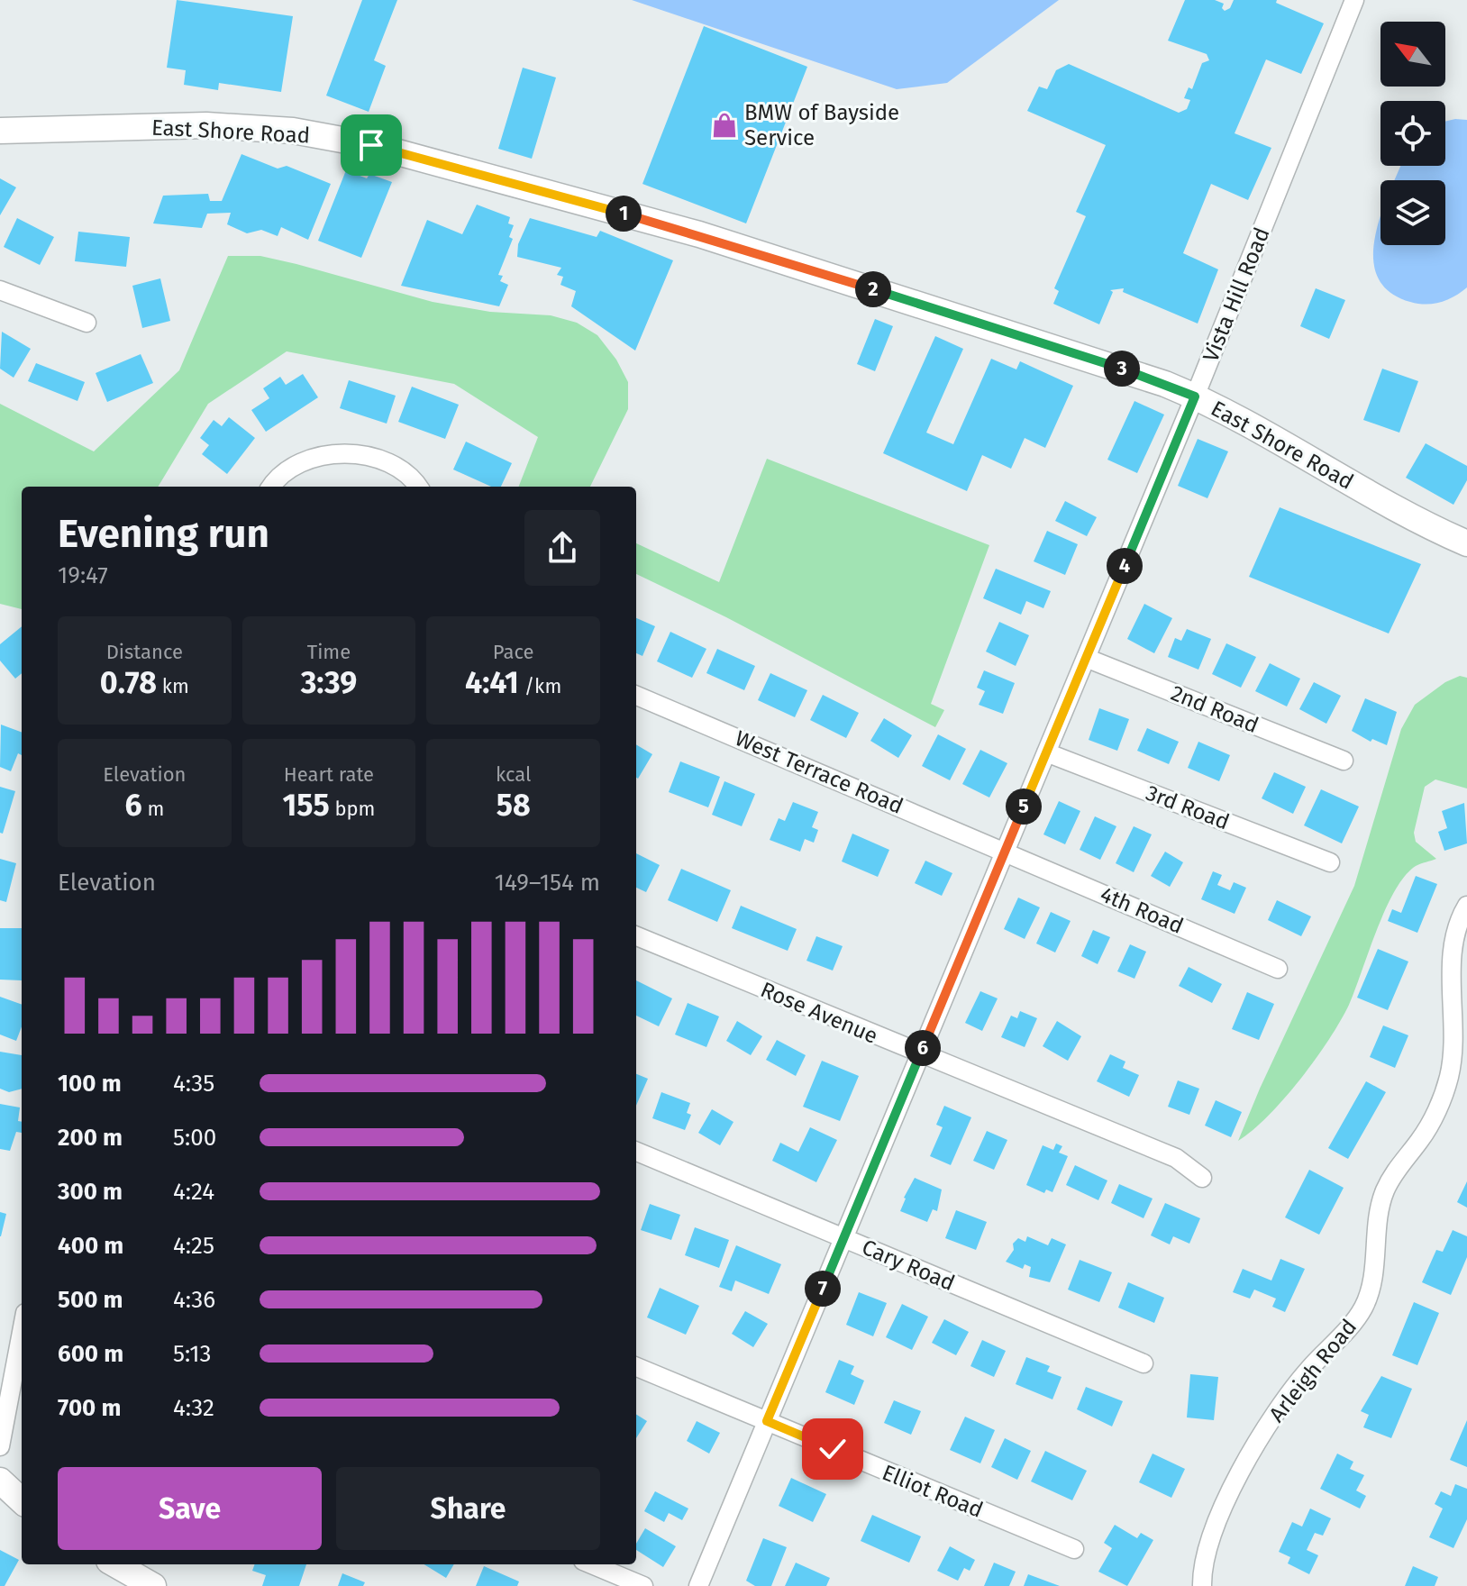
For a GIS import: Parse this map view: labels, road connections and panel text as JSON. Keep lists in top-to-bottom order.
{
  "streets": {
    "main road": ["East Shore Road"],
    "street": [
      "Vista Hill Road",
      "2nd Road",
      "West Terrace Road",
      "3rd Road",
      "4th Road",
      "Rose Avenue",
      "Cary Road",
      "Arleigh Road",
      "Elliot Road"
    ]
  },
  "crossings": [
    ["East Shore Road", "Vista Hill Road"],
    ["Vista Hill Road", "2nd Road"],
    ["Vista Hill Road", "West Terrace Road"],
    ["Vista Hill Road", "3rd Road"],
    ["Vista Hill Road", "4th Road"],
    ["Vista Hill Road", "Rose Avenue"],
    ["Vista Hill Road", "Cary Road"],
    ["Vista Hill Road", "Elliot Road"],
    ["West Terrace Road", "4th Road"]
  ],
  "places": {
    "shop": ["BMW of Bayside Service"]
  },
  "north": "top left",
  "page": {
    "pins": [
      "1",
      "2",
      "3",
      "4",
      "5",
      "6",
      "7"
    ],
    "heading": ["Evening run", "19:47"],
    "stats": [
      ["Distance", "0.78 km"],
      ["Time", "3:39"],
      ["Pace", "4:41 /km"],
      ["Elevation", "6 m"],
      ["Heart rate", "155 bpm"],
      ["kcal", "58"]
    ],
    "chart": ["Elevation", "149–154 m"],
    "list": [
      {
        "name": "100 m",
        "note": "4:35"
      },
      {
        "name": "200 m",
        "note": "5:00"
      },
      {
        "name": "300 m",
        "note": "4:24"
      },
      {
        "name": "400 m",
        "note": "4:25"
      },
      {
        "name": "500 m",
        "note": "4:36"
      },
      {
        "name": "600 m",
        "note": "5:13"
      },
      {
        "name": "700 m",
        "note": "4:32"
      }
    ],
    "buttons": ["Save", "Share"]
  }
}
